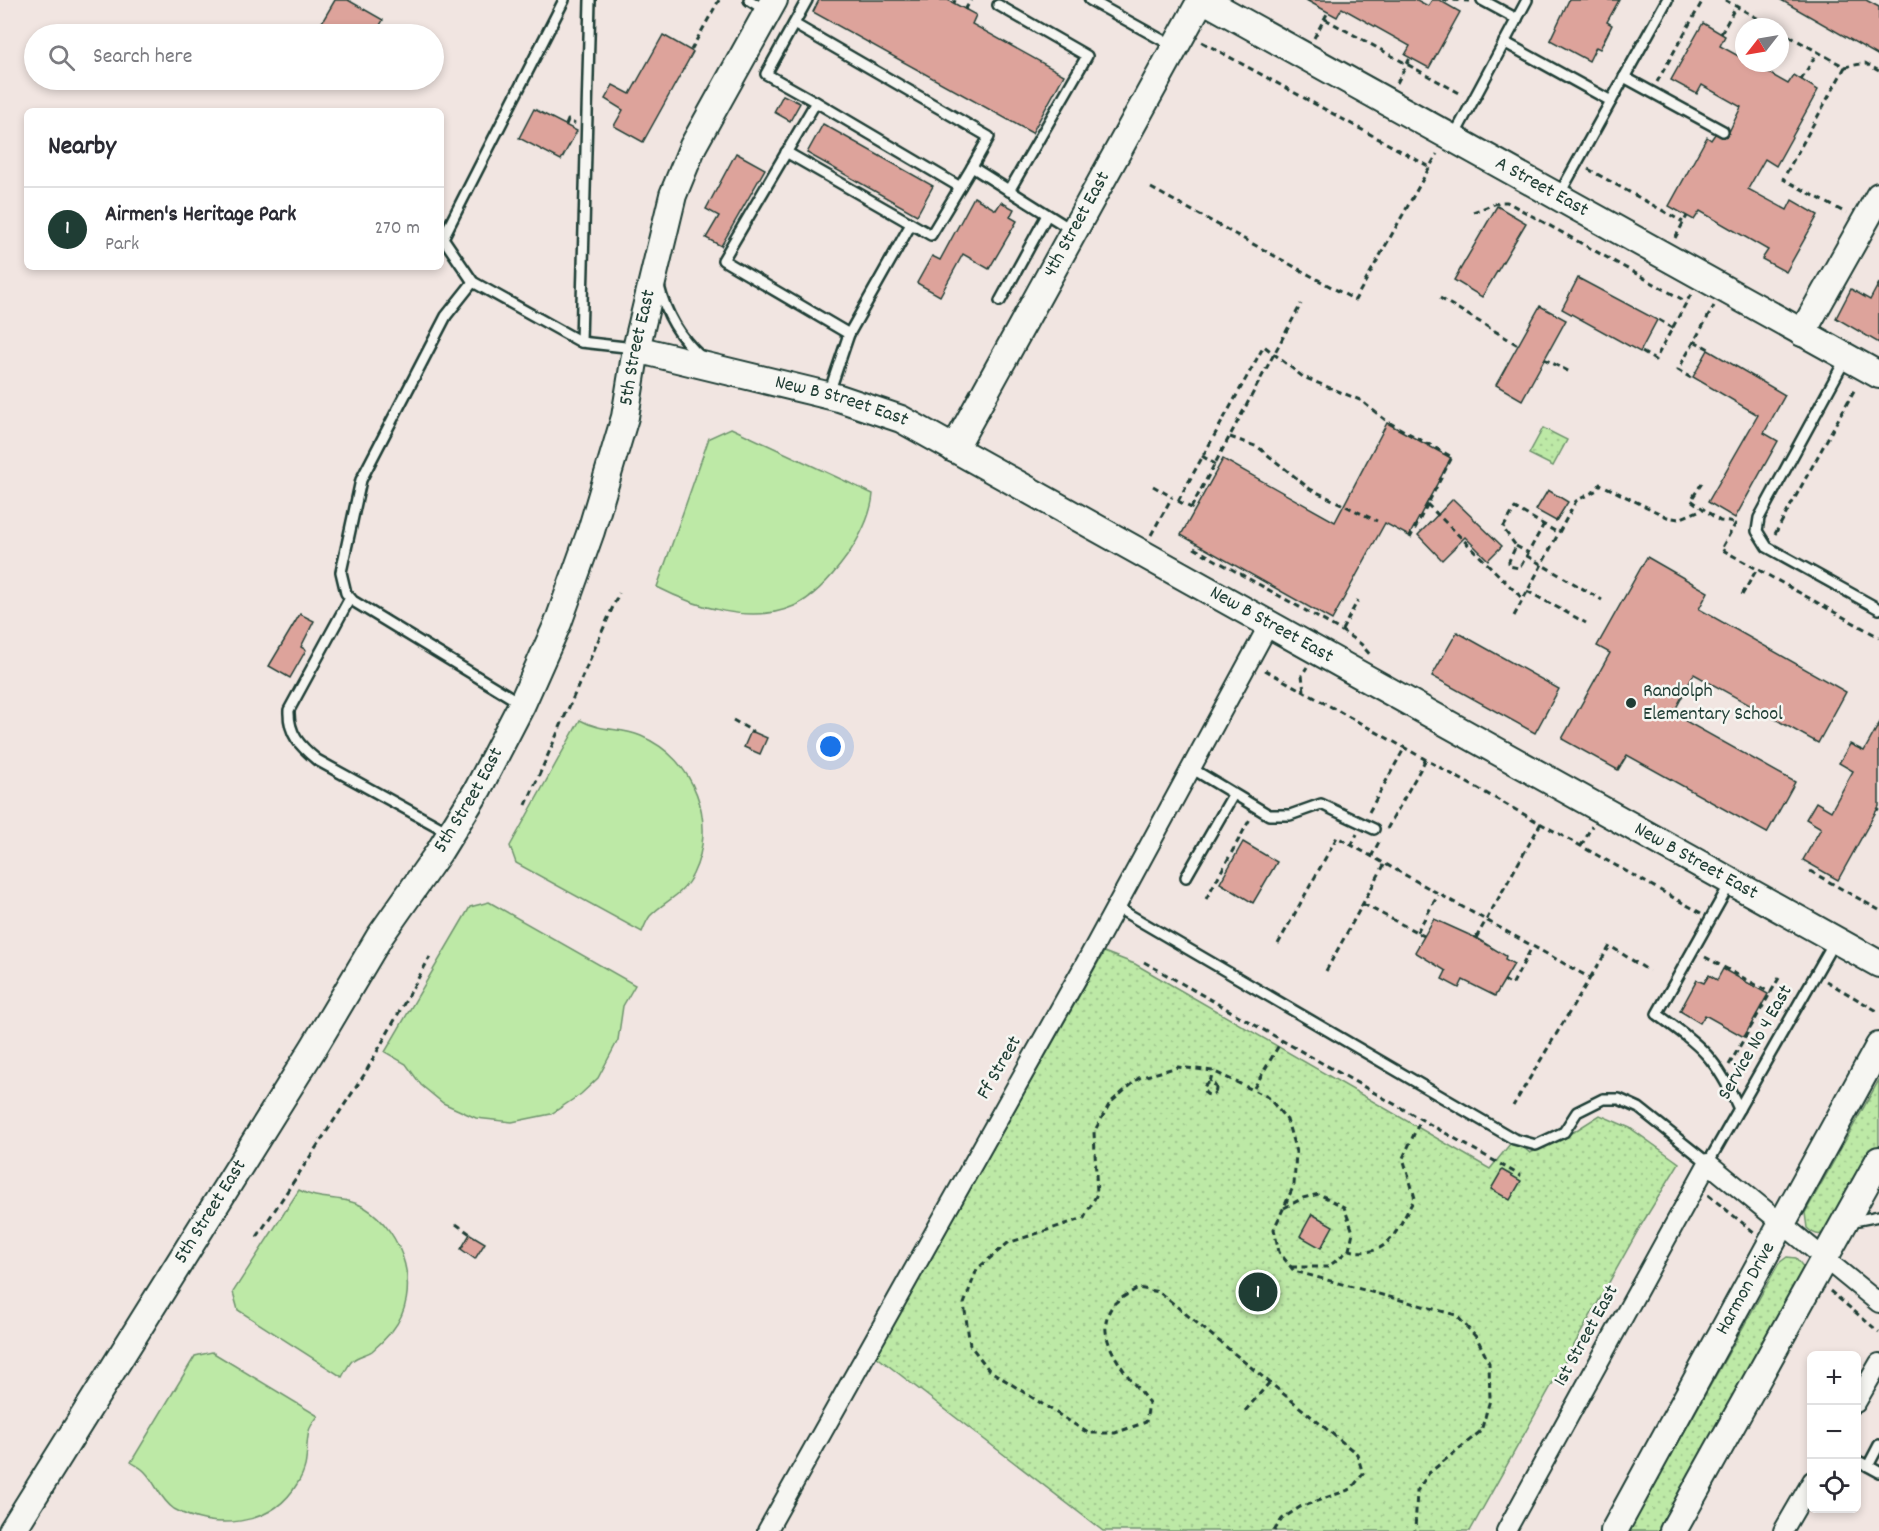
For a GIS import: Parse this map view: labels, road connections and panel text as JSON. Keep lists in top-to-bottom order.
{
  "streets": {
    "street": [
      "A Street East",
      "4th Street East",
      "5th Street East",
      "New B Street East",
      "Ff Street",
      "Harmon Drive",
      "1st Street East"
    ],
    "lane": ["Service No 4 East"]
  },
  "crossings": [
    ["A Street East", "4th Street East"],
    ["4th Street East", "New B Street East"],
    ["5th Street East", "New B Street East"],
    ["New B Street East", "Service No 4 East"],
    ["New B Street East", "Ff Street"],
    ["Service No 4 East", "1st Street East"]
  ],
  "places": ["Randolph Elementary School"],
  "north": "bottom left",
  "page": {
    "search": "Search here",
    "heading": "Nearby",
    "list": [
      {
        "mark": "1",
        "name": "Airmen's Heritage Park",
        "note": "Park",
        "value": "270 m"
      }
    ],
    "pins": "1",
    "map_buttons": ["+", "−"]
  }
}
